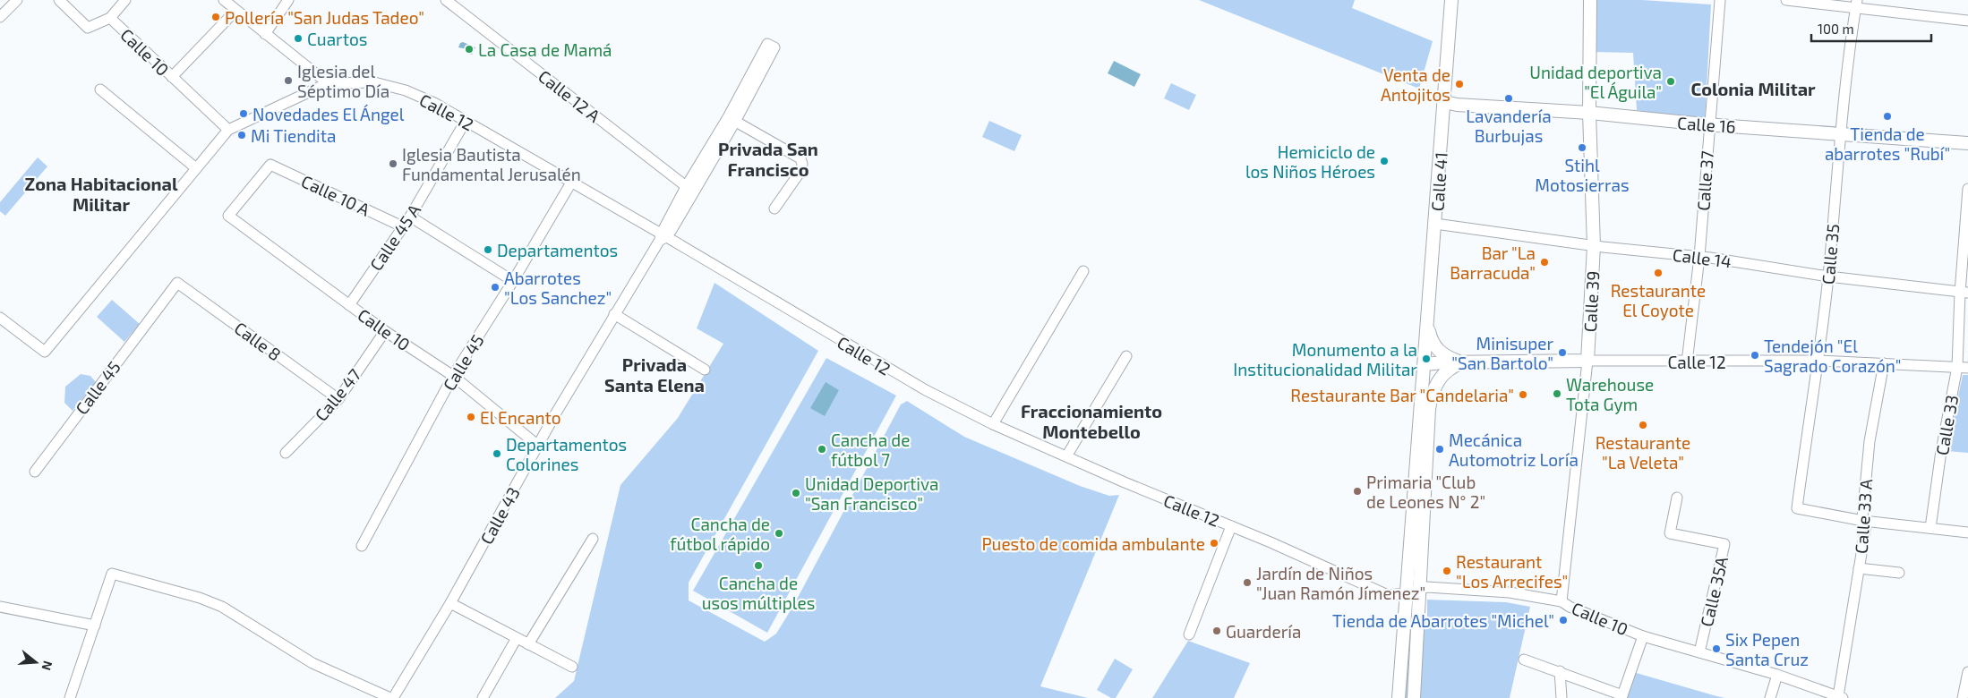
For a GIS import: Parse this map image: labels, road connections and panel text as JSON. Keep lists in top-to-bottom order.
{
  "streets": {
    "main road": [
      "Calle 12",
      "Calle 16",
      "Calle 41",
      "Calle 39"
    ],
    "street": [
      "Calle 10",
      "Calle 12 A",
      "Calle 37",
      "Calle 10 A",
      "Calle 45 A",
      "Calle 35",
      "Calle 14",
      "Calle 8",
      "Calle 45",
      "Calle 47",
      "Calle 33",
      "Calle 43",
      "Calle 33 A",
      "Calle 35A"
    ]
  },
  "crossings": [
    ["Calle 10", "Calle 12"],
    ["Calle 10", "Calle 10 A"],
    ["Calle 10", "Calle 45 A"],
    ["Calle 10", "Calle 39"],
    ["Calle 10", "Calle 45"],
    ["Calle 10", "Calle 47"],
    ["Calle 10", "Calle 43"],
    ["Calle 10", "Calle 33 A"],
    ["Calle 10", "Calle 35A"],
    ["Calle 12 A", "Calle 43"],
    ["Calle 12", "Calle 37"],
    ["Calle 12", "Calle 41"],
    ["Calle 12", "Calle 45 A"],
    ["Calle 12", "Calle 35"],
    ["Calle 12", "Calle 39"],
    ["Calle 12", "Calle 45"],
    ["Calle 12", "Calle 33"],
    ["Calle 12", "Calle 43"],
    ["Calle 12", "Calle 33 A"],
    ["Calle 16", "Calle 37"],
    ["Calle 16", "Calle 41"],
    ["Calle 16", "Calle 35"],
    ["Calle 16", "Calle 39"],
    ["Calle 37", "Calle 14"],
    ["Calle 41", "Calle 14"],
    ["Calle 10 A", "Calle 45 A"],
    ["Calle 35", "Calle 14"],
    ["Calle 35", "Calle 33 A"],
    ["Calle 14", "Calle 39"],
    ["Calle 14", "Calle 33"],
    ["Calle 8", "Calle 45"],
    ["Calle 8", "Calle 47"]
  ],
  "districts": [
    "Colonia Militar",
    "Privada San Francisco",
    "Zona Habitacional Militar",
    "Privada Santa Elena",
    "Fraccionamiento Montebello"
  ],
  "places": [
    "Pollería \"San Judas Tadeo\"",
    "Cuartos",
    "La Casa de Mamá",
    "Iglesia del Séptimo Día",
    "Unidad deportiva \"El Águila\"",
    "Venta de Antojitos",
    "Lavandería Burbujas",
    "Novedades El Ángel",
    "Tienda de abarrotes \"Rubí\"",
    "Mi Tiendita",
    "Stihl Motosierras",
    "Hemiciclo de los Niños Héroes",
    "Iglesia Bautista Fundamental Jerusalén",
    "Departamentos",
    "Bar \"La Barracuda\"",
    "Restaurante El Coyote",
    "Abarrotes \"Los Sanchez\"",
    "Minisuper \"San Bartolo\"",
    "Tendejón \"El Sagrado Corazón\"",
    "Monumento a la Institucionalidad Militar",
    "Warehouse Tota Gym",
    "Restaurante Bar \"Candelaria\"",
    "El Encanto",
    "Restaurante \"La Veleta\"",
    "Cancha de fútbol 7",
    "Mecánica Automotriz Loría",
    "Departamentos Colorines",
    "Primaria \"Club de Leones N° 2\"",
    "Unidad Deportiva \"San Francisco\"",
    "Cancha de fútbol rápido",
    "Puesto de comida ambulante",
    "Cancha de usos múltiples",
    "Restaurant \"Los Arrecifes\"",
    "Jardín de Niños \"Juan Ramón Jímenez\"",
    "Tienda de Abarrotes \"Michel\"",
    "Guardería",
    "Six Pepen Santa Cruz"
  ],
  "scale_bar": "100 m",
  "north": "right"
}
